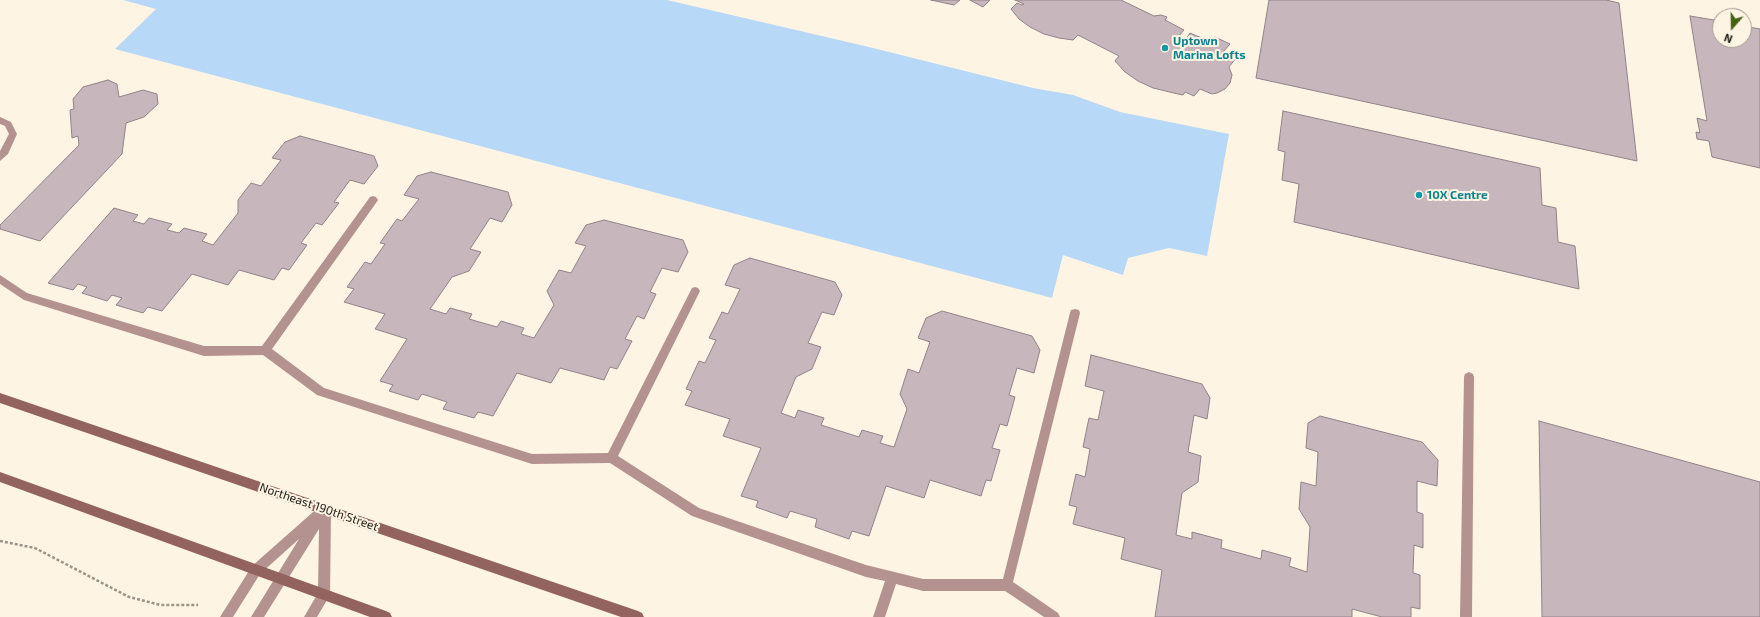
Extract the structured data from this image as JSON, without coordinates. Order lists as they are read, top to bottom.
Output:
{
  "streets": {
    "street": ["Northeast 190th Street"]
  },
  "places": ["Uptown Marina Lofts", "10X Centre"],
  "north": "bottom"
}
